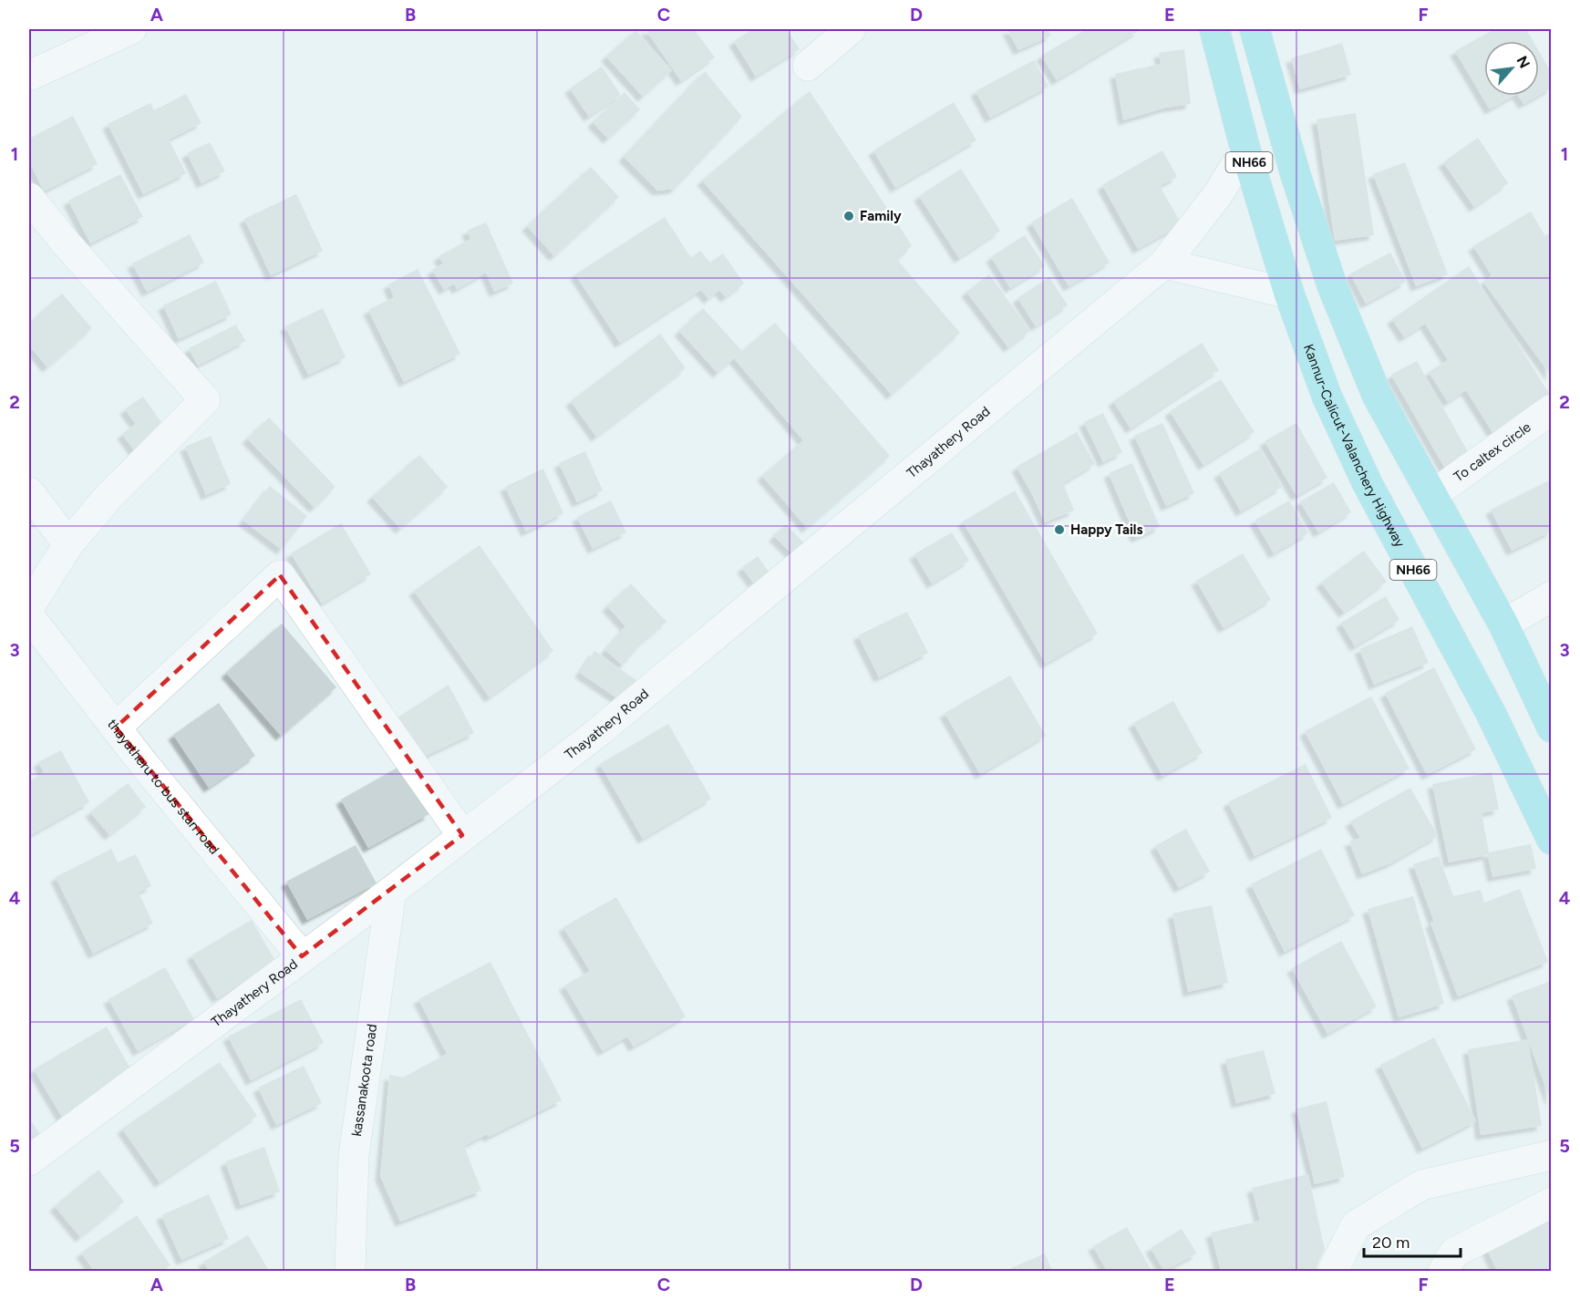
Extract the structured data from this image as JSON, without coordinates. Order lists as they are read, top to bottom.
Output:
{
  "streets": {
    "highway": ["NH66", "Kannur-Calicut-Valanchery Highway"],
    "street": [
      "Thayathery Road",
      "To caltex circle",
      "thayatheru to bus stan road",
      "kassanakoota road"
    ]
  },
  "crossings": [
    ["NH66", "To caltex circle"],
    ["Thayathery Road", "Kannur-Calicut-Valanchery Highway"],
    ["Thayathery Road", "thayatheru to bus stan road"],
    ["Thayathery Road", "kassanakoota road"]
  ],
  "places": ["Family", "Happy Tails"],
  "scale_bar": "20 m",
  "north": "top right",
  "grid": {
    "columns": [
      "A",
      "B",
      "C",
      "D",
      "E",
      "F"
    ],
    "rows": [
      "1",
      "2",
      "3",
      "4",
      "5"
    ]
  }
}
